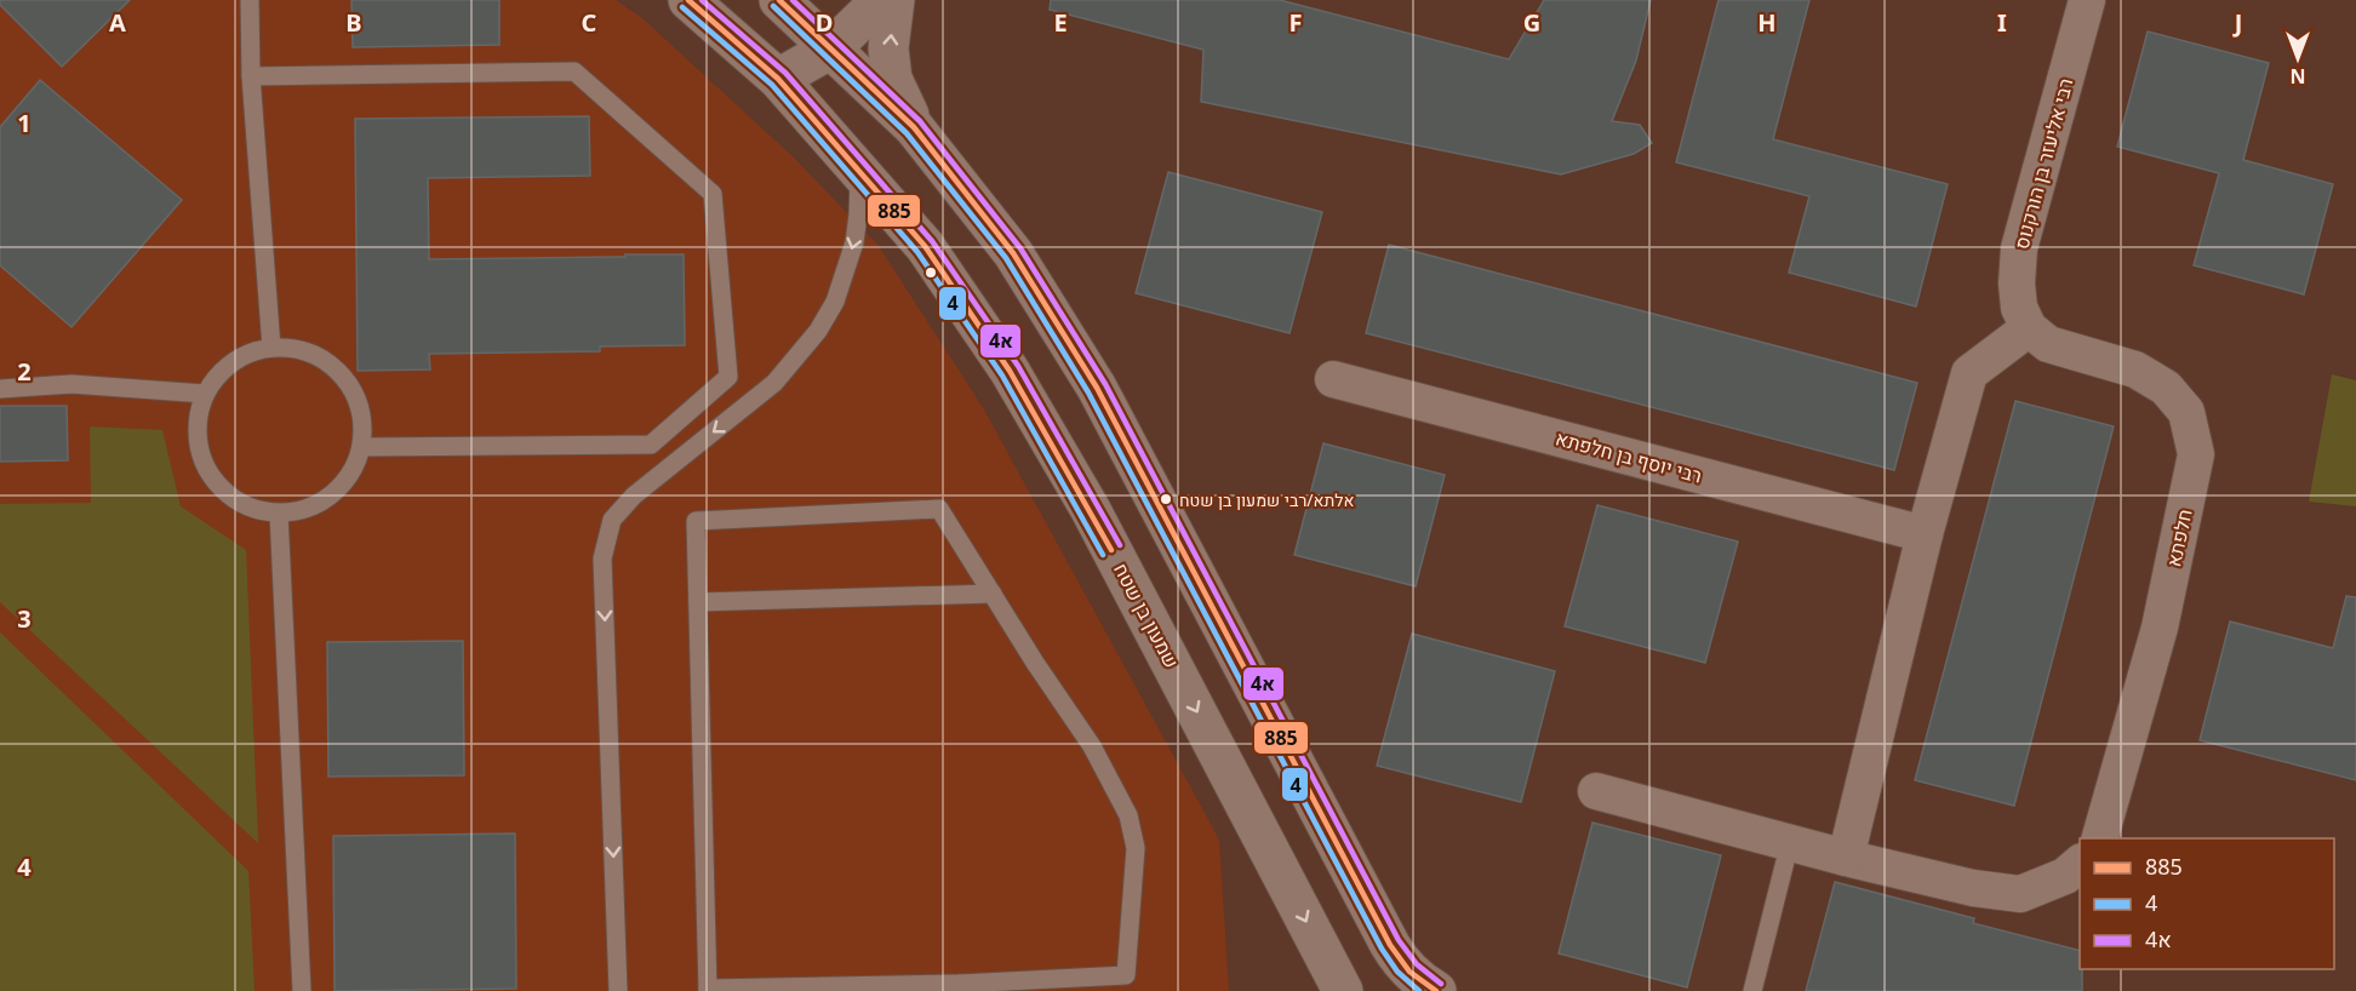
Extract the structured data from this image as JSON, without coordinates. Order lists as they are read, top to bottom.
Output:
{
  "streets": {
    "street": [
      "רבי אליעזר בן הורקנוס",
      "רבי יוסף בן חלפתא",
      "חלפתא",
      "שמעון בן שטח"
    ]
  },
  "crossings": [
    ["רבי אליעזר בן הורקנוס", "חלפתא"]
  ],
  "places": ["אלתא/רבי שמעון בן שטח"],
  "lines": ["transit line 885", "transit line 4א", "transit line 4"],
  "legend": ["885", "4", "4א"],
  "north": "bottom",
  "grid": {
    "columns": [
      "A",
      "B",
      "C",
      "D",
      "E",
      "F",
      "G",
      "H",
      "I",
      "J"
    ],
    "rows": [
      "1",
      "2",
      "3",
      "4"
    ]
  }
}
